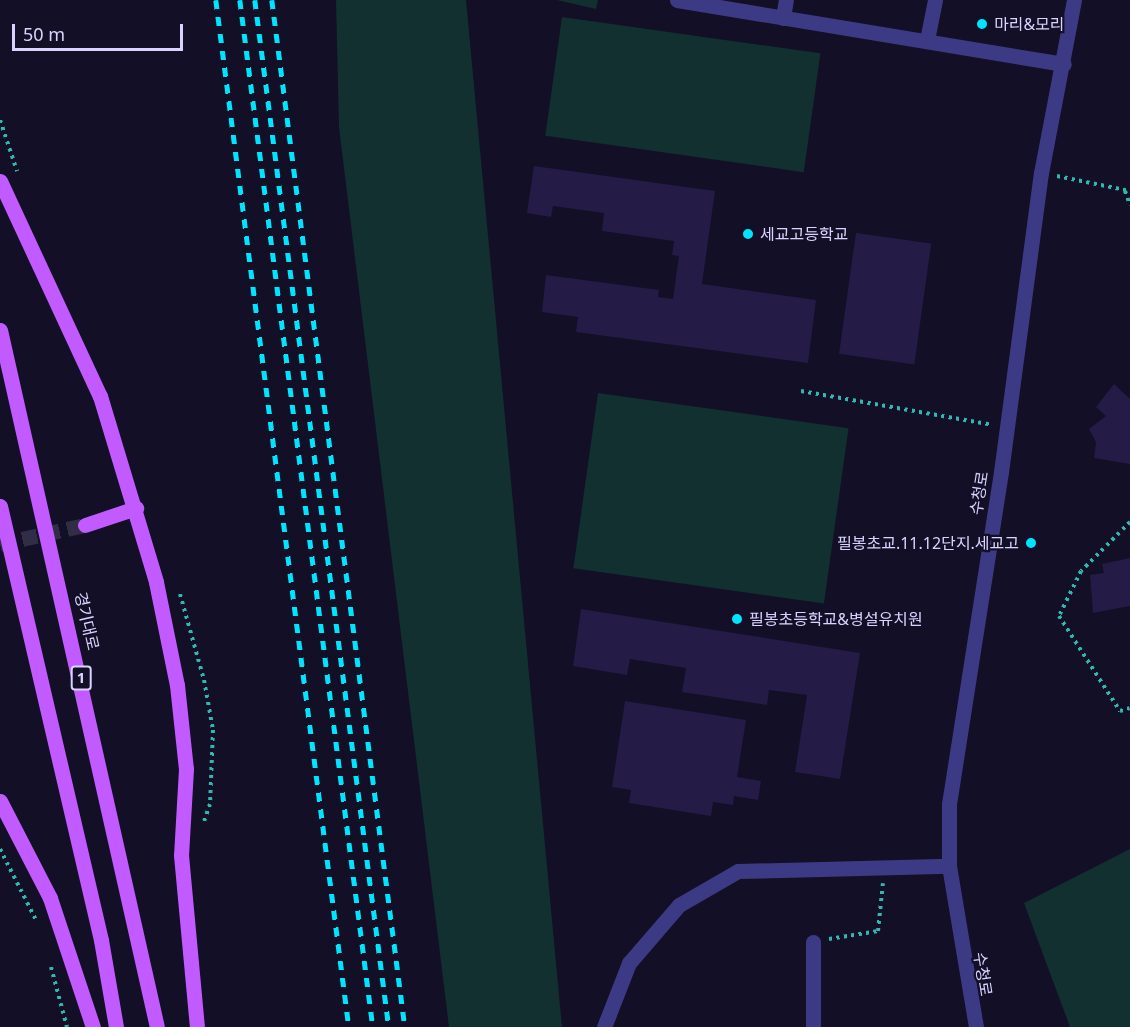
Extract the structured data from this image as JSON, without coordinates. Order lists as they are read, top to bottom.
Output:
{
  "streets": {
    "main road": ["경기대로", "1"],
    "street": ["수청로"]
  },
  "places": [
    "마리&모리",
    "세교고등학교",
    "필봉초교.11.12단지.세교고",
    "필봉초등학교&병설유치원"
  ],
  "scale_bar": "50 m"
}
